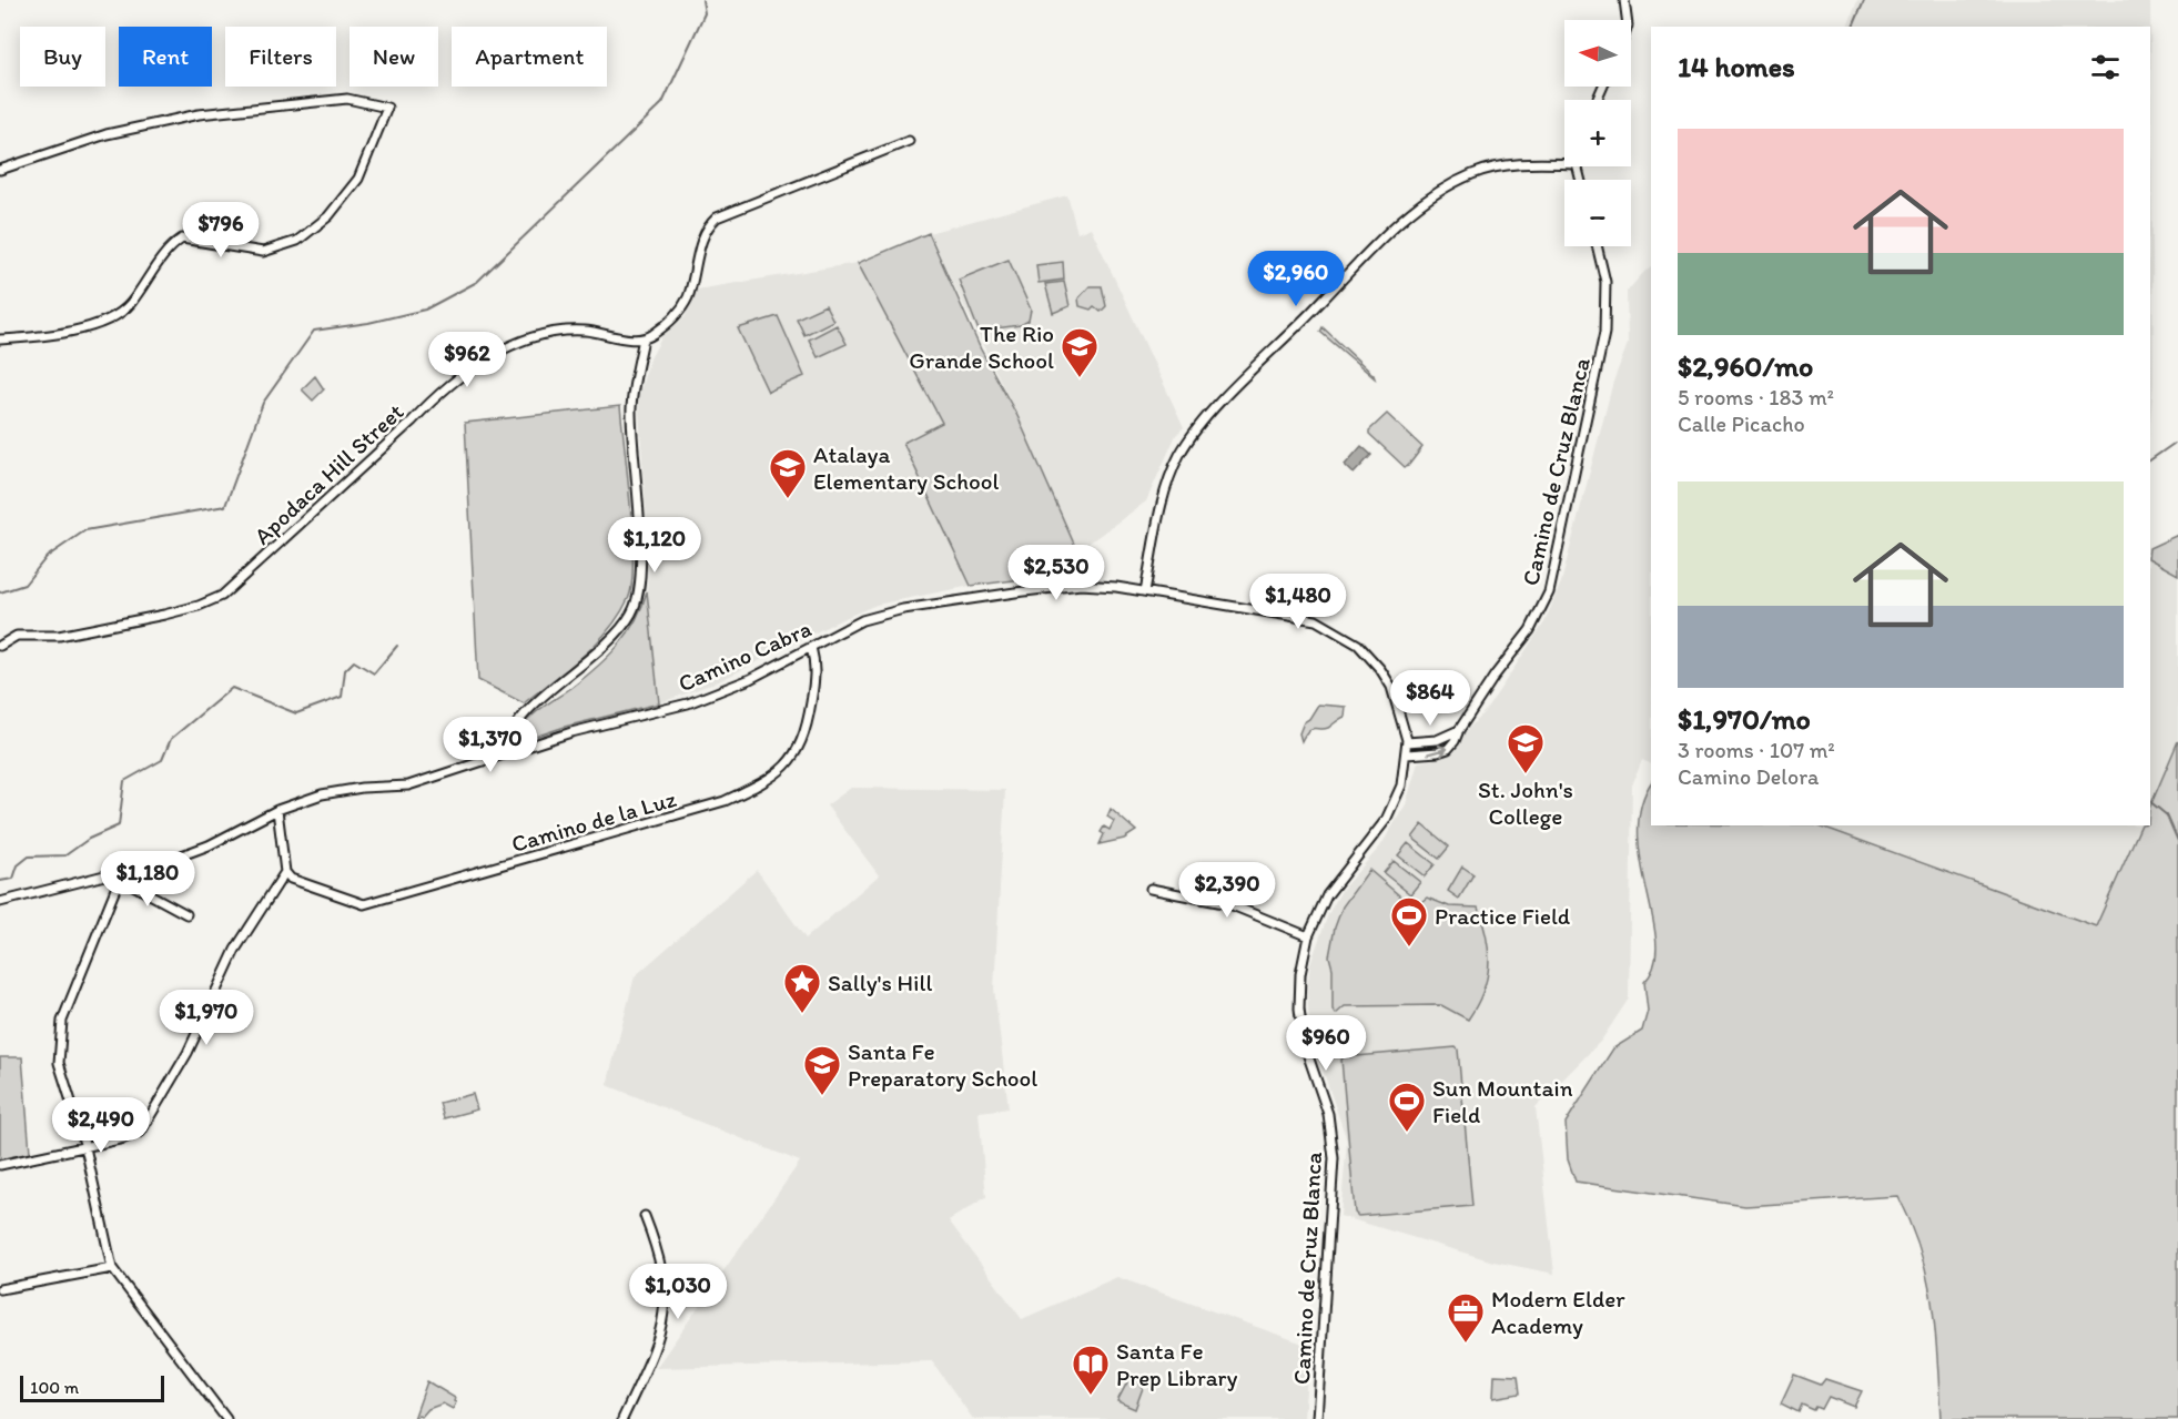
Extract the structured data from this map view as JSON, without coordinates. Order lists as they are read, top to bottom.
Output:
{
  "streets": {
    "street": [
      "Camino de Cruz Blanca",
      "Apodaca Hill Street",
      "Camino Cabra",
      "Camino de la Luz"
    ]
  },
  "crossings": [
    ["Camino de Cruz Blanca", "Camino Cabra"],
    ["Camino Cabra", "Camino de la Luz"]
  ],
  "places": {
    "school or university": [
      "The Rio Grande School",
      "Atalaya Elementary School",
      "St. John's College",
      "Santa Fe Preparatory School"
    ],
    "sports": ["Practice Field", "Sun Mountain Field"],
    "place": ["Sally's Hill"],
    "office": ["Modern Elder Academy"],
    "library": ["Santa Fe Prep Library"]
  },
  "scale_bar": "100 m",
  "north": "left",
  "page": {
    "map_buttons": ["+", "−"],
    "chip": [
      "Buy",
      "Rent",
      "Filters",
      "New",
      "Apartment"
    ],
    "heading": "14 homes",
    "list": [
      {
        "name": "$2,960/mo",
        "note": "5 rooms · 183 m² · Calle Picacho"
      },
      {
        "name": "$1,970/mo",
        "note": "3 rooms · 107 m² · Camino Delora"
      }
    ],
    "price": [
      "$796",
      "$2,960",
      "$962",
      "$1,120",
      "$2,530",
      "$1,480",
      "$864",
      "$1,370",
      "$1,180",
      "$2,390",
      "$1,970",
      "$960",
      "$2,490",
      "$1,030"
    ],
    "scale": "100 m"
  }
}
